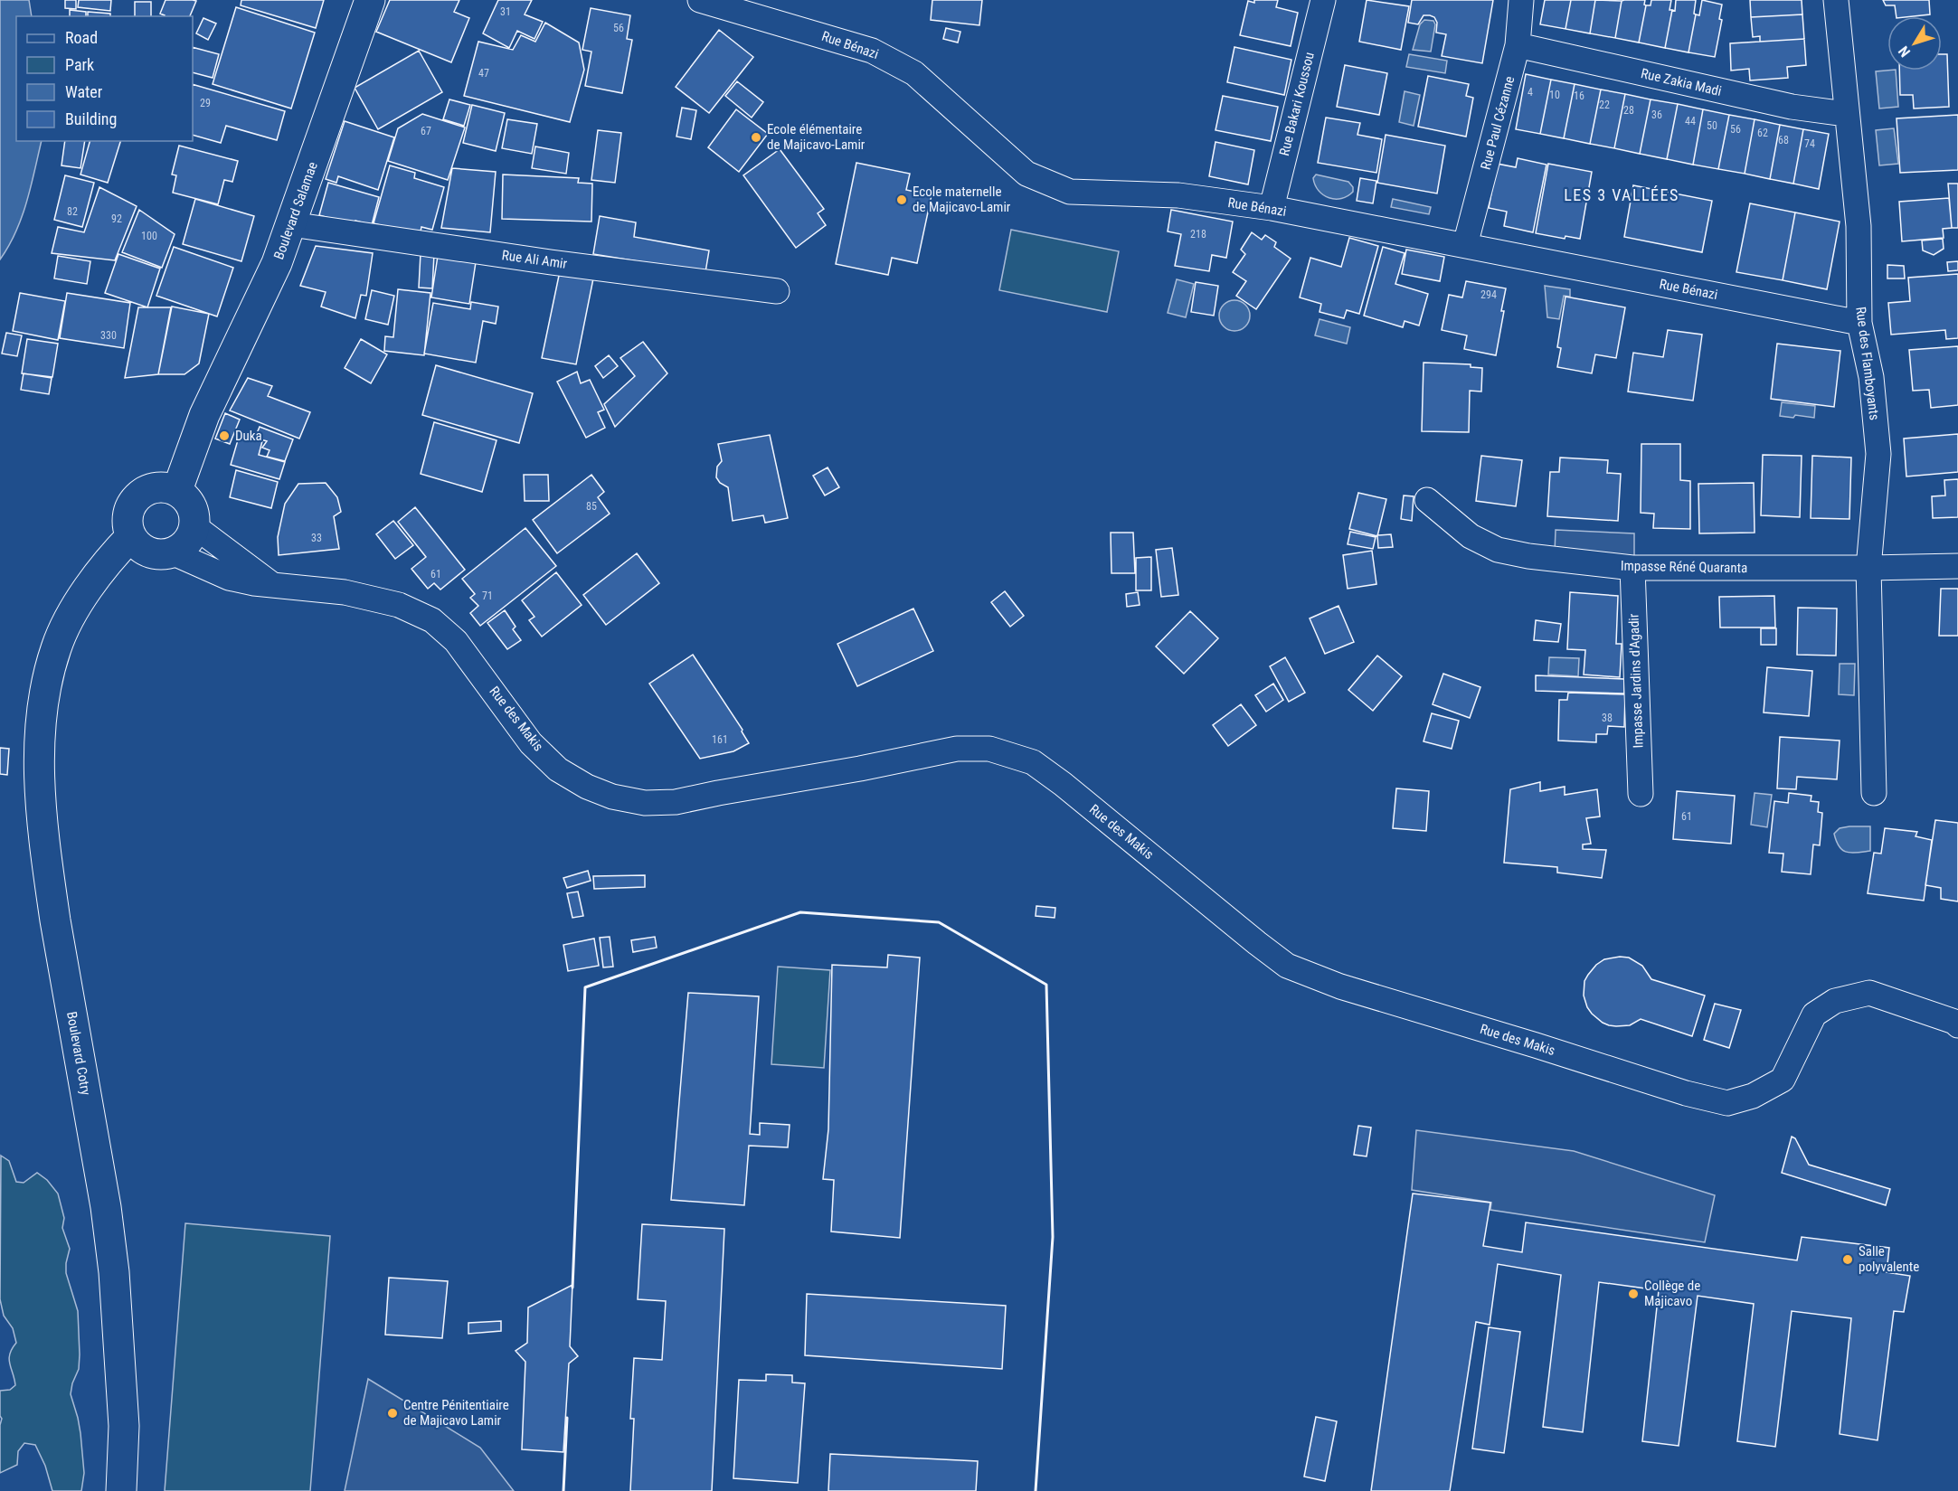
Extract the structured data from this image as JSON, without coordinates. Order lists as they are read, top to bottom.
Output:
{
  "streets": {
    "main road": ["Boulevard Salamae", "Boulevard Cotry"],
    "street": [
      "Rue Bénazi",
      "Rue Zakia Madi",
      "Rue Bakari Koussou",
      "Rue Paul Cézanne",
      "Rue Ali Amir",
      "Rue des Flamboyants",
      "Impasse Réné Quaranta",
      "Impasse Jardins d'Agadir",
      "Rue des Makis"
    ]
  },
  "crossings": [
    ["Rue Bénazi", "Rue Bakari Koussou"],
    ["Rue Bénazi", "Rue Paul Cézanne"],
    ["Rue Bénazi", "Rue des Flamboyants"],
    ["Rue Zakia Madi", "Rue Paul Cézanne"],
    ["Rue Zakia Madi", "Rue des Flamboyants"],
    ["Boulevard Salamae", "Rue Ali Amir"],
    ["Boulevard Salamae", "Rue des Makis"],
    ["Boulevard Salamae", "Boulevard Cotry"],
    ["Rue des Flamboyants", "Impasse Réné Quaranta"],
    ["Impasse Réné Quaranta", "Impasse Jardins d'Agadir"],
    ["Rue des Makis", "Boulevard Cotry"]
  ],
  "districts": ["LES 3 VALLÉES"],
  "places": [
    "Ecole élémentaire de Majicavo-Lamir",
    "Ecole maternelle de Majicavo-Lamir",
    "Duka",
    "Salle polyvalente",
    "Collège de Majicavo",
    "Centre Pénitentiaire de Majicavo Lamir"
  ],
  "house_numbers": [
    "31",
    "56",
    "47",
    "4",
    "10",
    "16",
    "29",
    "22",
    "28",
    "36",
    "44",
    "50",
    "56",
    "67",
    "62",
    "68",
    "74",
    "82",
    "92",
    "218",
    "100",
    "294",
    "330",
    "85",
    "33",
    "61",
    "71",
    "38",
    "161",
    "61"
  ],
  "legend": [
    "Road",
    "Park",
    "Water",
    "Building"
  ],
  "north": "bottom left"
}
